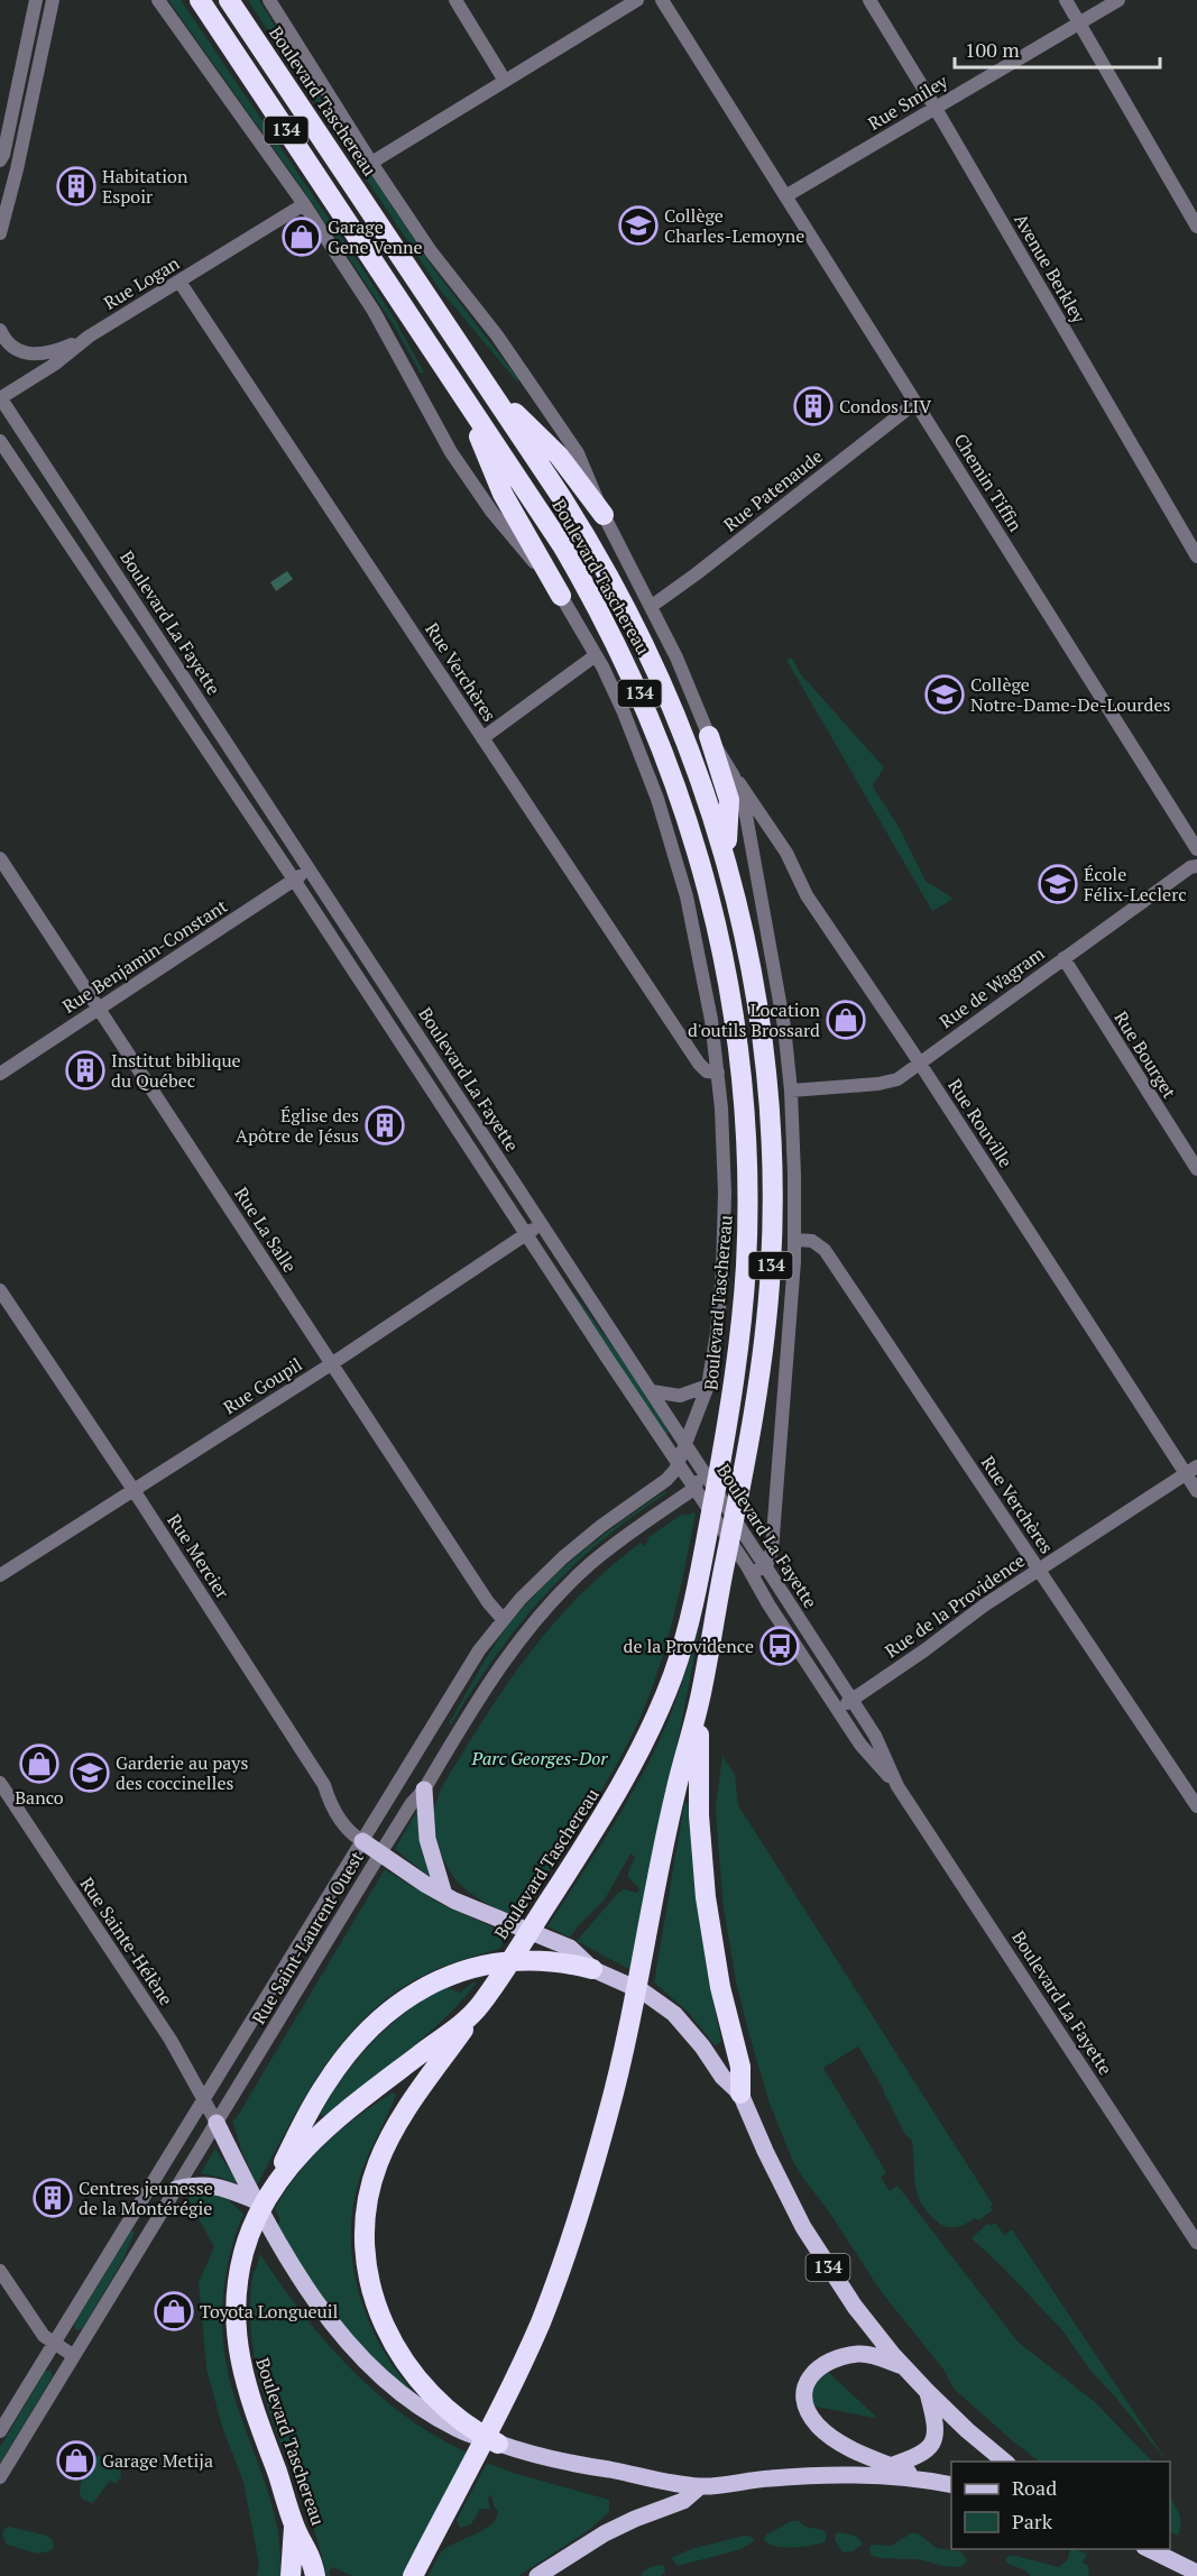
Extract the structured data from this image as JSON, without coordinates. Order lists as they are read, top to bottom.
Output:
{
  "streets": {
    "highway": ["Boulevard Taschereau", "134"],
    "street": [
      "Rue Smiley",
      "Avenue Berkley",
      "Rue Logan",
      "Chemin Tiffin",
      "Rue Patenaude",
      "Boulevard La Fayette",
      "Rue Verchères",
      "Rue Benjamin-Constant",
      "Rue de Wagram",
      "Rue Bourget",
      "Rue Rouville",
      "Rue La Salle",
      "Rue Goupil",
      "Rue Mercier",
      "Rue de la Providence",
      "Rue Saint-Laurent Ouest",
      "Rue Sainte-Hélène"
    ]
  },
  "crossings": [
    ["Boulevard Taschereau", "Rue Logan"],
    ["Boulevard Taschereau", "Rue Patenaude"],
    ["Boulevard Taschereau", "Boulevard La Fayette"],
    ["Boulevard Taschereau", "Rue Verchères"],
    ["Boulevard Taschereau", "Rue de Wagram"],
    ["Boulevard Taschereau", "Rue Rouville"],
    ["Boulevard Taschereau", "Rue Saint-Laurent Ouest"],
    ["Rue Smiley", "Avenue Berkley"],
    ["Rue Smiley", "Chemin Tiffin"],
    ["Rue Logan", "Boulevard La Fayette"],
    ["Rue Logan", "Rue Verchères"],
    ["Chemin Tiffin", "Rue Patenaude"],
    ["Boulevard La Fayette", "Rue Benjamin-Constant"],
    ["Boulevard La Fayette", "Rue Goupil"],
    ["Boulevard La Fayette", "Rue de la Providence"],
    ["Boulevard La Fayette", "Rue Saint-Laurent Ouest"],
    ["Rue Verchères", "Rue de la Providence"],
    ["Rue Benjamin-Constant", "Rue La Salle"],
    ["Rue de Wagram", "Rue Bourget"],
    ["Rue de Wagram", "Rue Rouville"],
    ["Rue Rouville", "Rue de la Providence"],
    ["Rue La Salle", "Rue Goupil"],
    ["Rue La Salle", "Rue Saint-Laurent Ouest"],
    ["Rue Goupil", "Rue Mercier"],
    ["Rue Mercier", "Rue Saint-Laurent Ouest"],
    ["Rue Saint-Laurent Ouest", "Rue Sainte-Hélène"]
  ],
  "parks": ["Parc Georges-Dor"],
  "places": {
    "building": [
      "Habitation Espoir",
      "Condos LIV",
      "Institut biblique du Québec",
      "Église des Apôtre de Jésus",
      "Centres jeunesse de la Montérégie"
    ],
    "school or university": [
      "Collège Charles-Lemoyne",
      "Collège Notre-Dame-De-Lourdes",
      "École Félix-Leclerc",
      "Garderie au pays des coccinelles"
    ],
    "shop": [
      "Garage Gene Venne",
      "Location d'outils Brossard",
      "Banco",
      "Toyota Longueuil",
      "Garage Metija"
    ],
    "bus stop": ["de la Providence"]
  },
  "legend": ["Road", "Park"],
  "scale_bar": "100 m"
}
